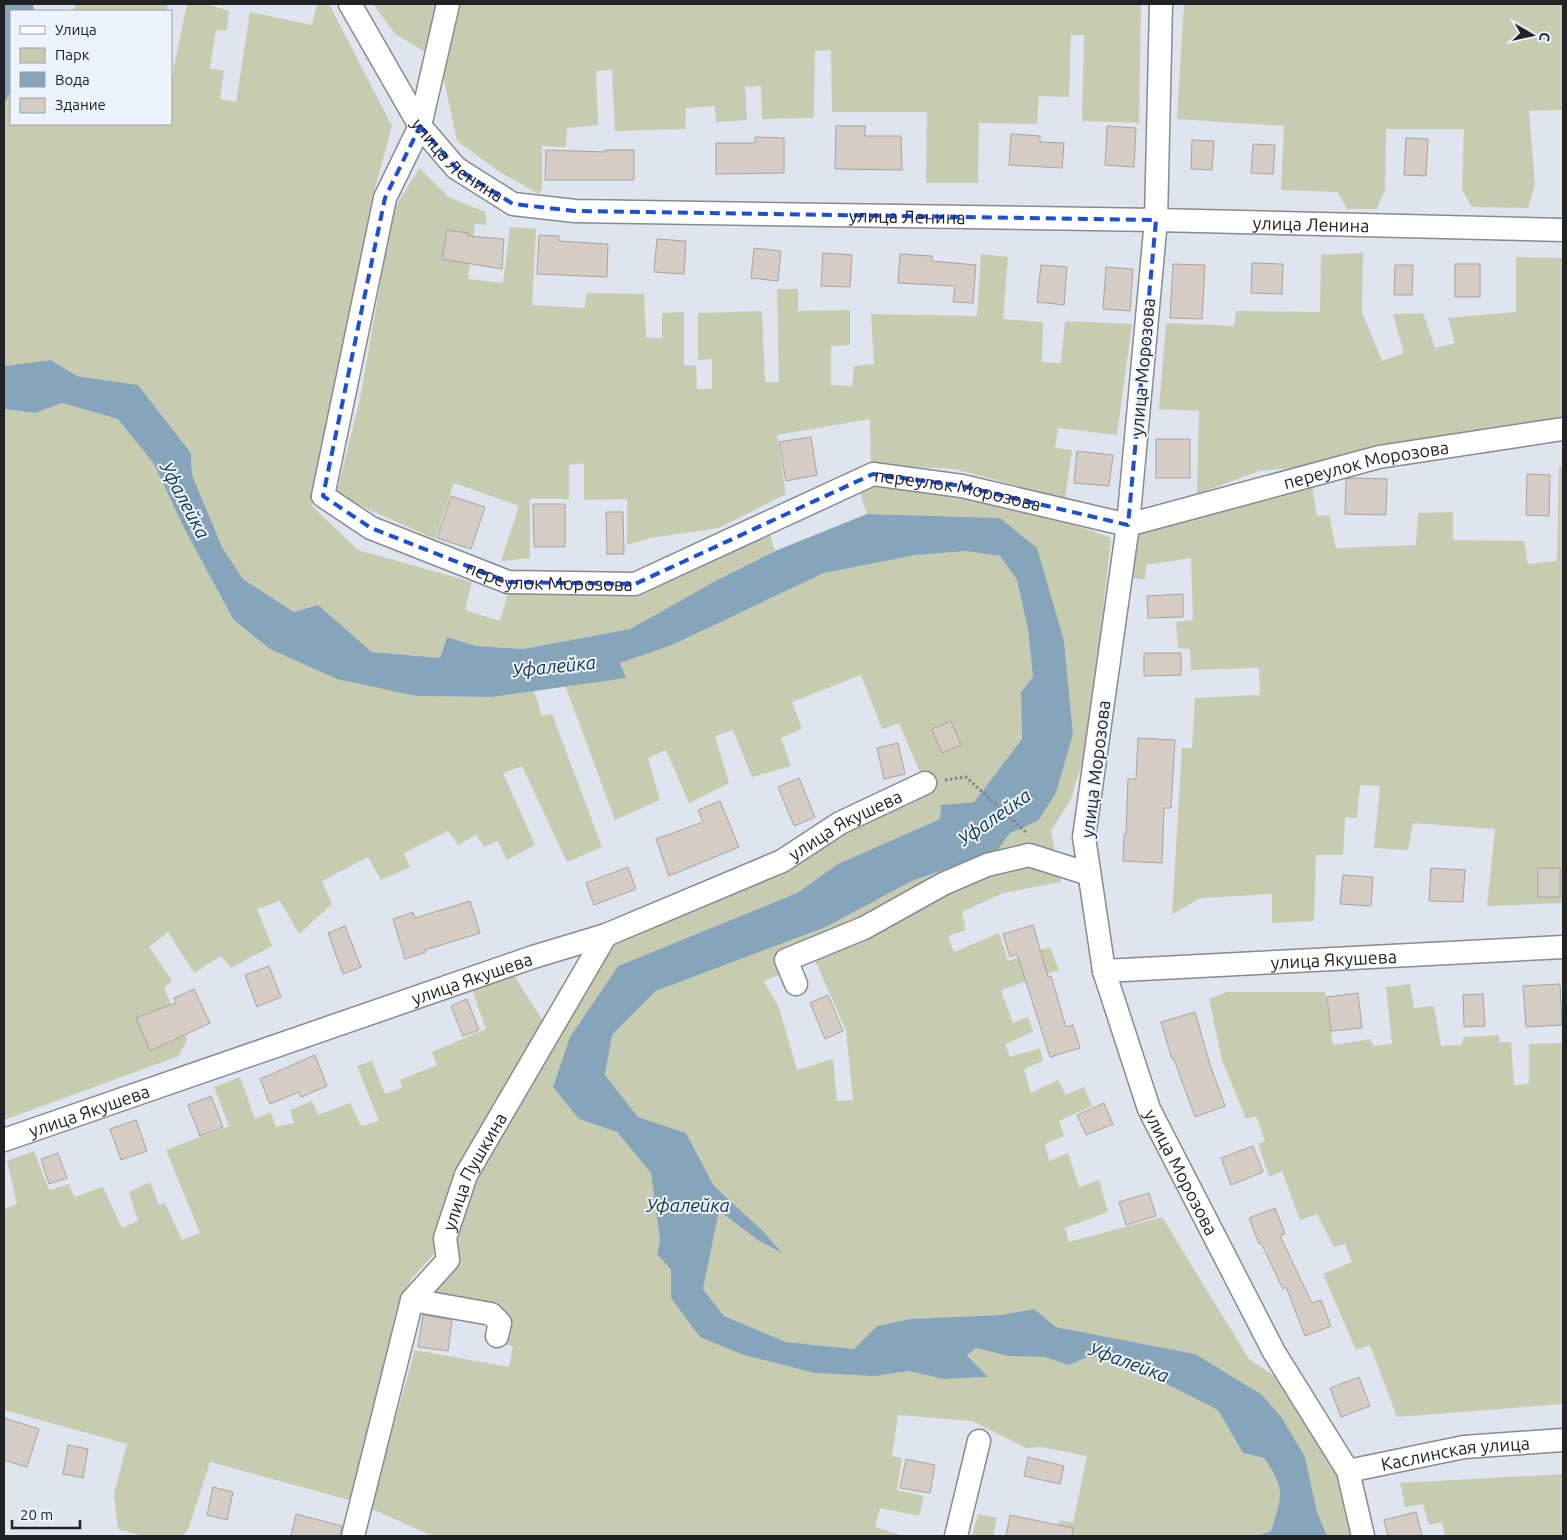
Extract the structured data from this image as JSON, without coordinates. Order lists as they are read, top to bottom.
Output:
{
  "streets": {
    "street": [
      "улица Ленина",
      "улица Морозова",
      "переулок Морозова",
      "улица Якушева",
      "улица Пушкина",
      "Каслинская улица"
    ]
  },
  "crossings": [
    ["улица Ленина", "улица Морозова"],
    ["улица Ленина", "переулок Морозова"],
    ["улица Морозова", "переулок Морозова"],
    ["улица Морозова", "улица Якушева"],
    ["улица Морозова", "Каслинская улица"],
    ["улица Якушева", "улица Пушкина"]
  ],
  "water": ["Уфалейка"],
  "legend": [
    "Улица",
    "Парк",
    "Вода",
    "Здание"
  ],
  "scale_bar": "20 m",
  "north": "right"
}
